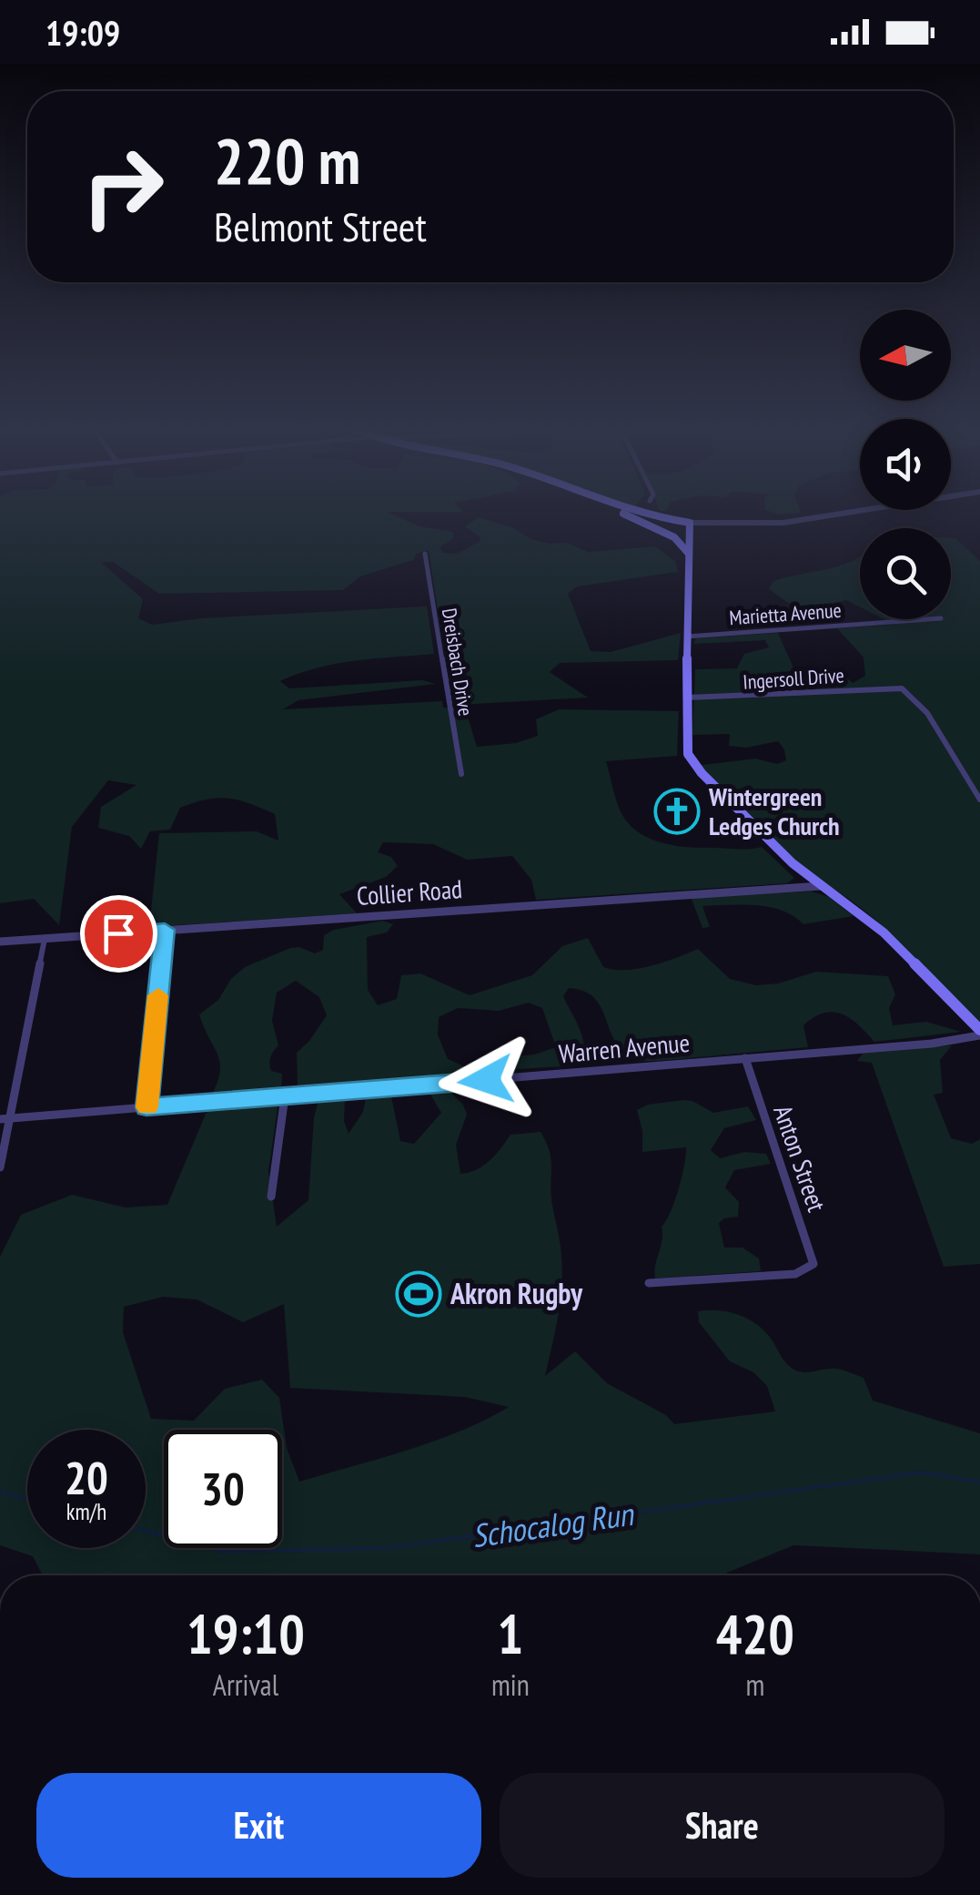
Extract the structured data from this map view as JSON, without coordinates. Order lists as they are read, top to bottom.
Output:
{
  "streets": {
    "street": [
      "Marietta Avenue",
      "Dreisbach Drive",
      "Ingersoll Drive",
      "Collier Road",
      "Warren Avenue",
      "Anton Street"
    ]
  },
  "crossings": [
    ["Warren Avenue", "Anton Street"]
  ],
  "water": ["Schocalog Run"],
  "places": {
    "church": ["Wintergreen Ledges Church"],
    "sports": ["Akron Rugby"]
  },
  "north": "left",
  "page": {
    "status": "19:09",
    "turn": ["220 m", "Belmont Street"],
    "speed": "20 km/h",
    "limit": "30",
    "eta": [
      "19:10",
      "Arrival",
      "1",
      "min",
      "420",
      "m"
    ],
    "buttons": ["Exit", "Share"]
  }
}
